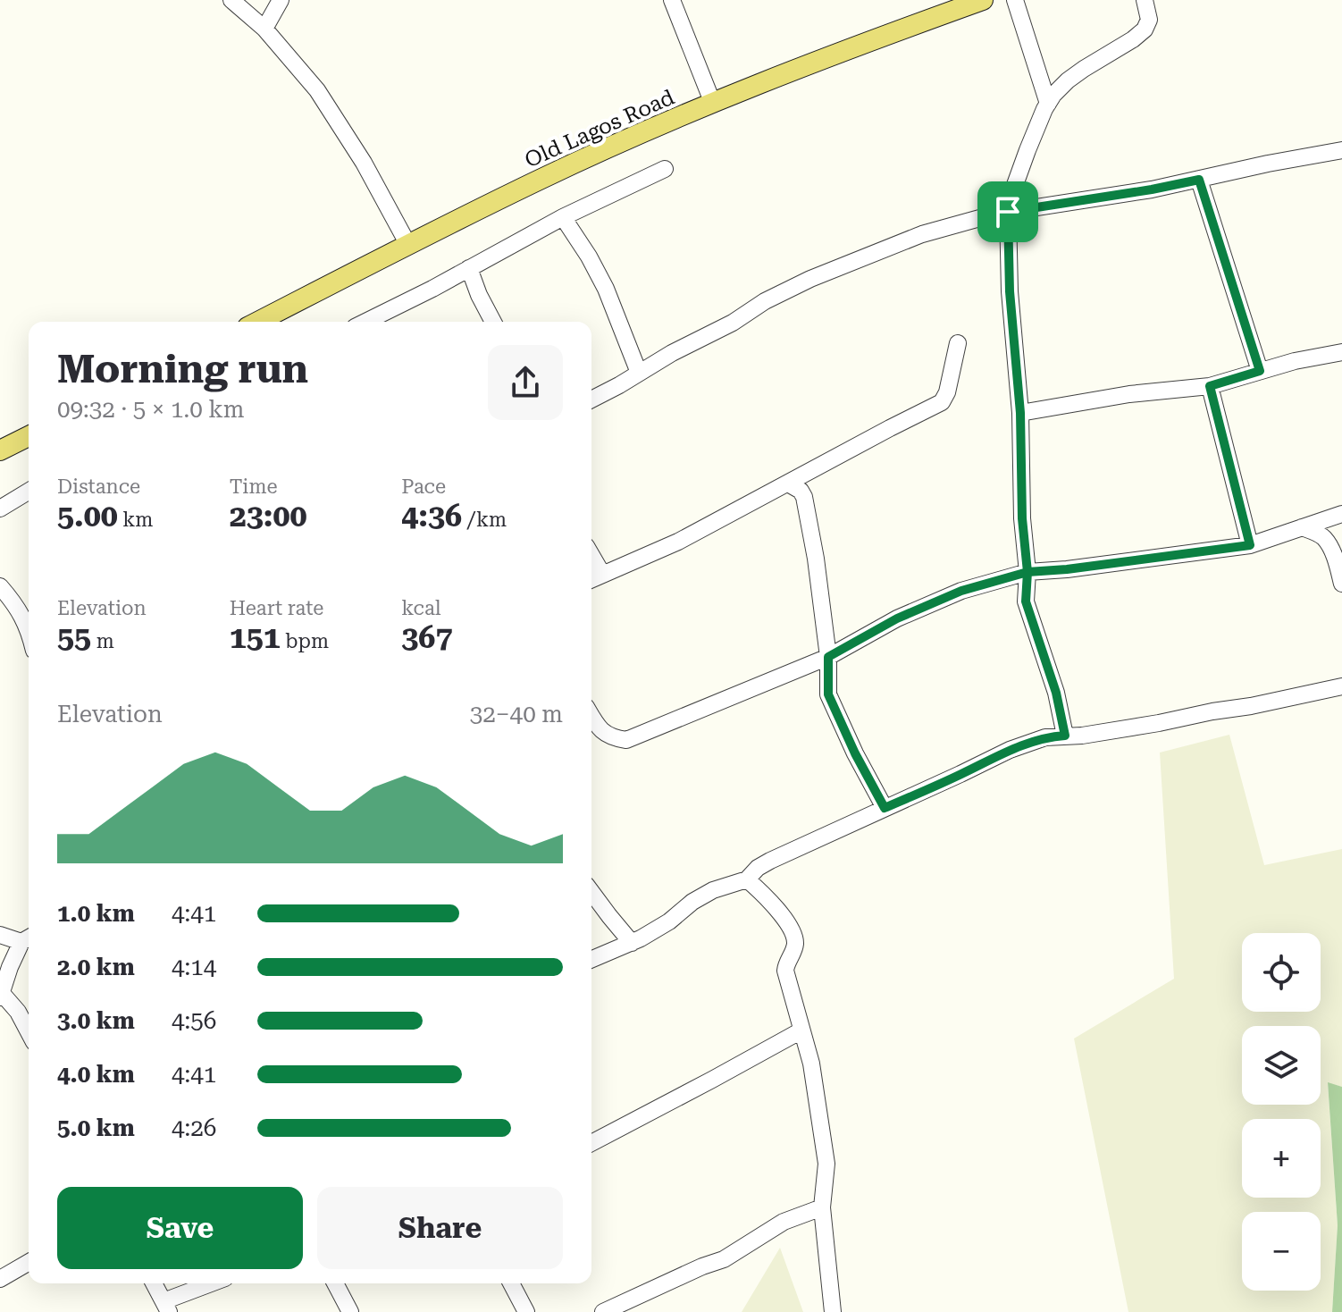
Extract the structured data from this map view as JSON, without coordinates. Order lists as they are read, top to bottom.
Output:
{
  "streets": {
    "main road": ["Old Lagos Road"]
  },
  "page": {
    "heading": ["Morning run", "09:32 · 5 × 1.0 km"],
    "stats": [
      ["Distance", "5.00 km"],
      ["Time", "23:00"],
      ["Pace", "4:36 /km"],
      ["Elevation", "55 m"],
      ["Heart rate", "151 bpm"],
      ["kcal", "367"]
    ],
    "chart": ["Elevation", "32–40 m"],
    "list": [
      {
        "name": "1.0 km",
        "note": "4:41"
      },
      {
        "name": "2.0 km",
        "note": "4:14"
      },
      {
        "name": "3.0 km",
        "note": "4:56"
      },
      {
        "name": "4.0 km",
        "note": "4:41"
      },
      {
        "name": "5.0 km",
        "note": "4:26"
      }
    ],
    "map_buttons": ["+", "−"],
    "buttons": ["Save", "Share"]
  }
}
